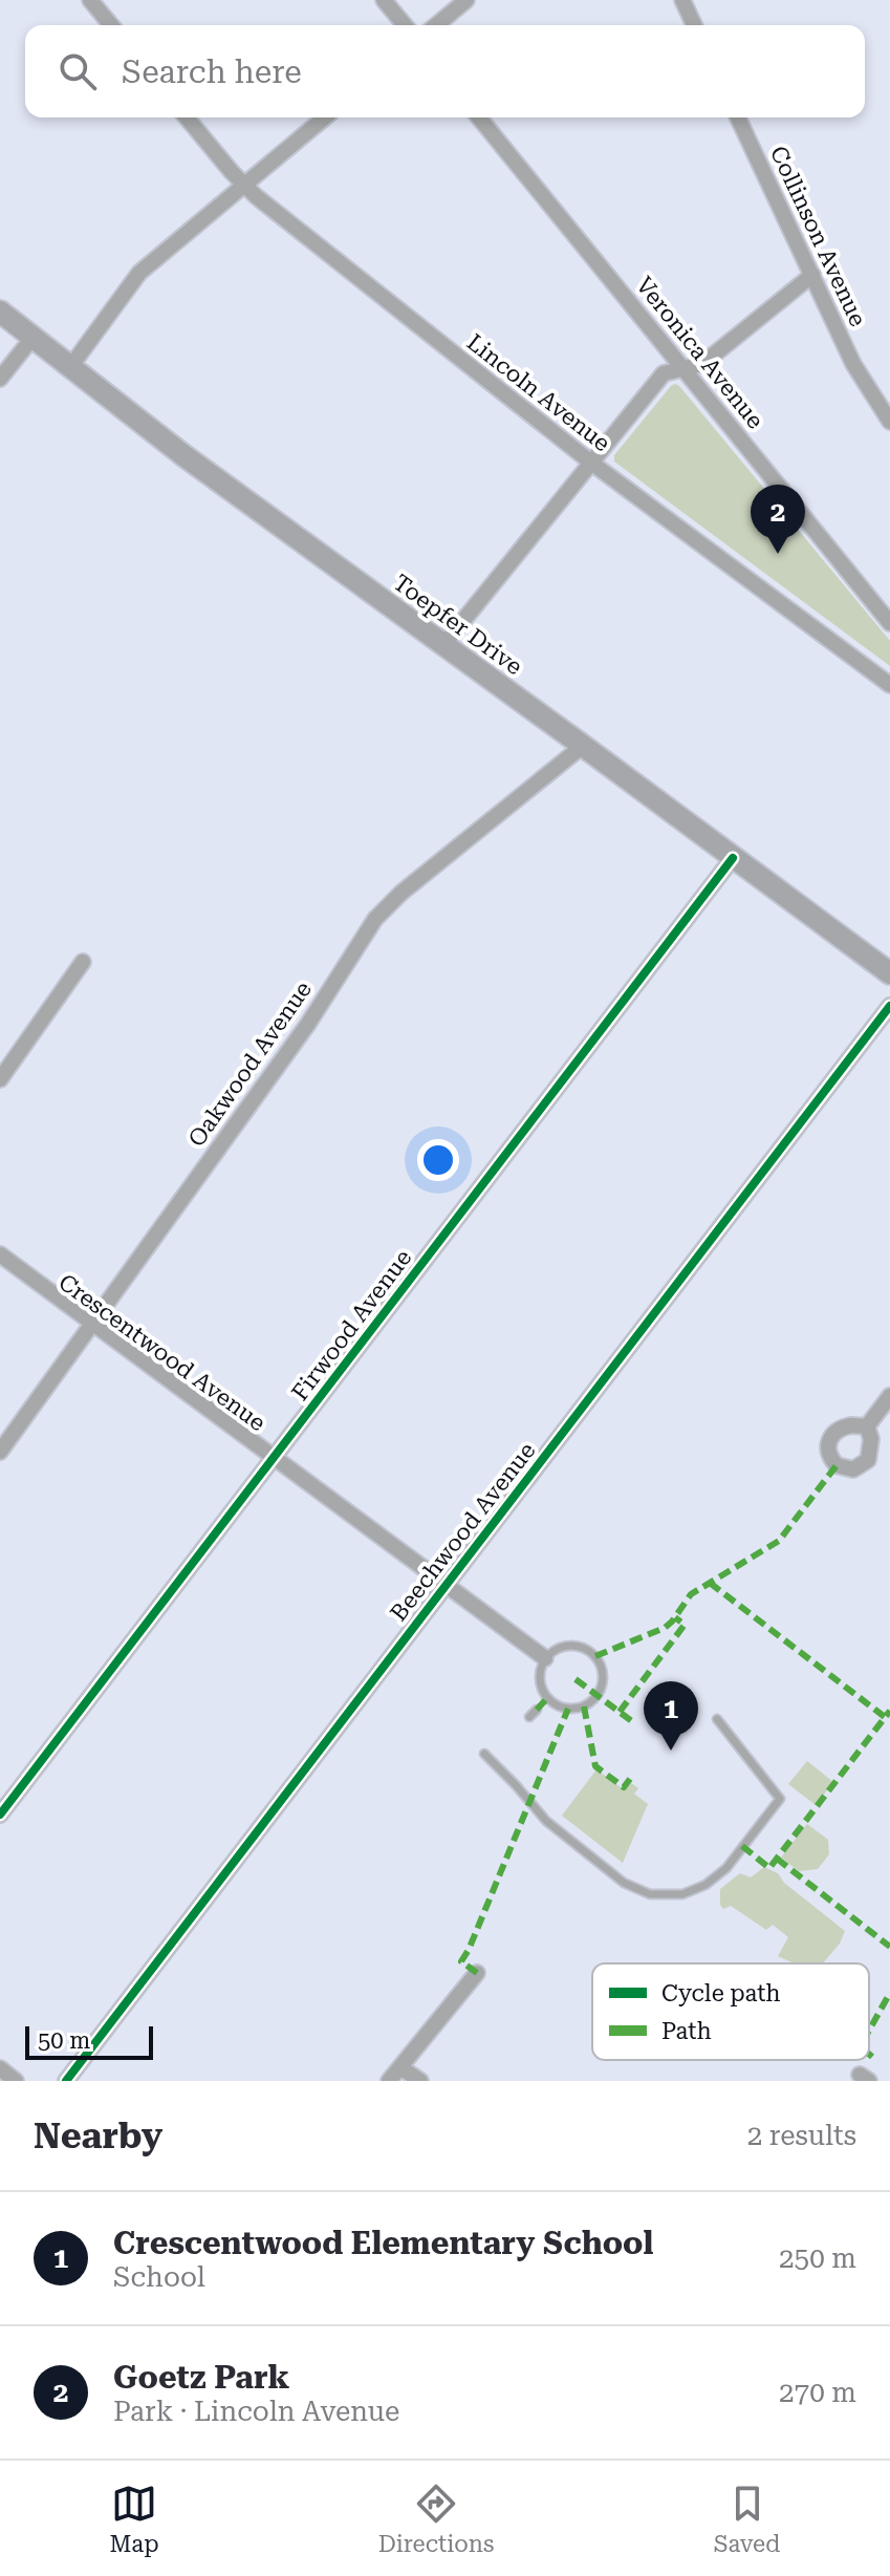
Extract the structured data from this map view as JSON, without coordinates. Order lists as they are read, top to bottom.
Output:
{
  "streets": {
    "street": [
      "Collinson Avenue",
      "Veronica Avenue",
      "Lincoln Avenue",
      "Toepfer Drive",
      "Oakwood Avenue",
      "Firwood Avenue",
      "Crescentwood Avenue",
      "Beechwood Avenue"
    ]
  },
  "crossings": [
    ["Toepfer Drive", "Oakwood Avenue"],
    ["Toepfer Drive", "Firwood Avenue"],
    ["Oakwood Avenue", "Crescentwood Avenue"],
    ["Firwood Avenue", "Crescentwood Avenue"],
    ["Crescentwood Avenue", "Beechwood Avenue"]
  ],
  "legend": ["Cycle path", "Path"],
  "scale_bar": "50 m",
  "page": {
    "search": "Search here",
    "pins": ["2", "1"],
    "scale": "50 m",
    "heading": ["Nearby", "2 results"],
    "list": [
      {
        "mark": "1",
        "name": "Crescentwood Elementary School",
        "note": "School",
        "value": "250 m"
      },
      {
        "mark": "2",
        "name": "Goetz Park",
        "note": "Park · Lincoln Avenue",
        "value": "270 m"
      }
    ],
    "nav": ["Map", "Directions", "Saved"]
  }
}
